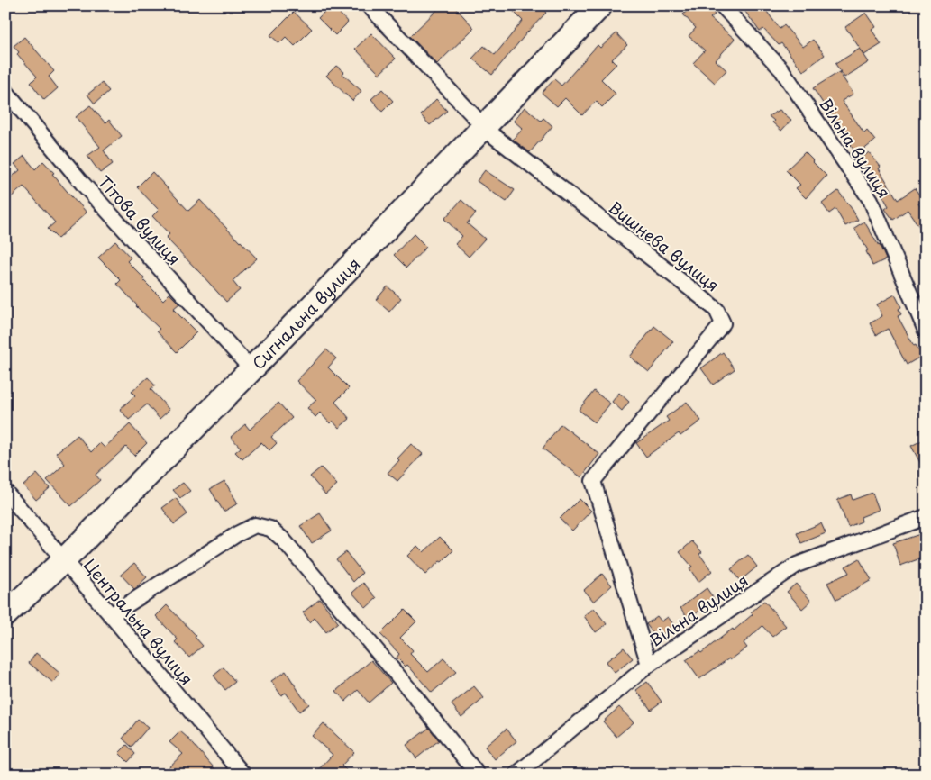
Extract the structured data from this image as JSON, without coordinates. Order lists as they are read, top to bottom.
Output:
{
  "streets": {
    "main road": ["Сигнальна вулиця"],
    "street": [
      "Вільна вулиця",
      "Тітова вулиця",
      "Вишнева вулиця",
      "Центральна вулиця"
    ]
  },
  "crossings": [
    ["Вільна вулиця", "Вишнева вулиця"],
    ["Тітова вулиця", "Сигнальна вулиця"],
    ["Вишнева вулиця", "Сигнальна вулиця"],
    ["Сигнальна вулиця", "Центральна вулиця"]
  ]
}
